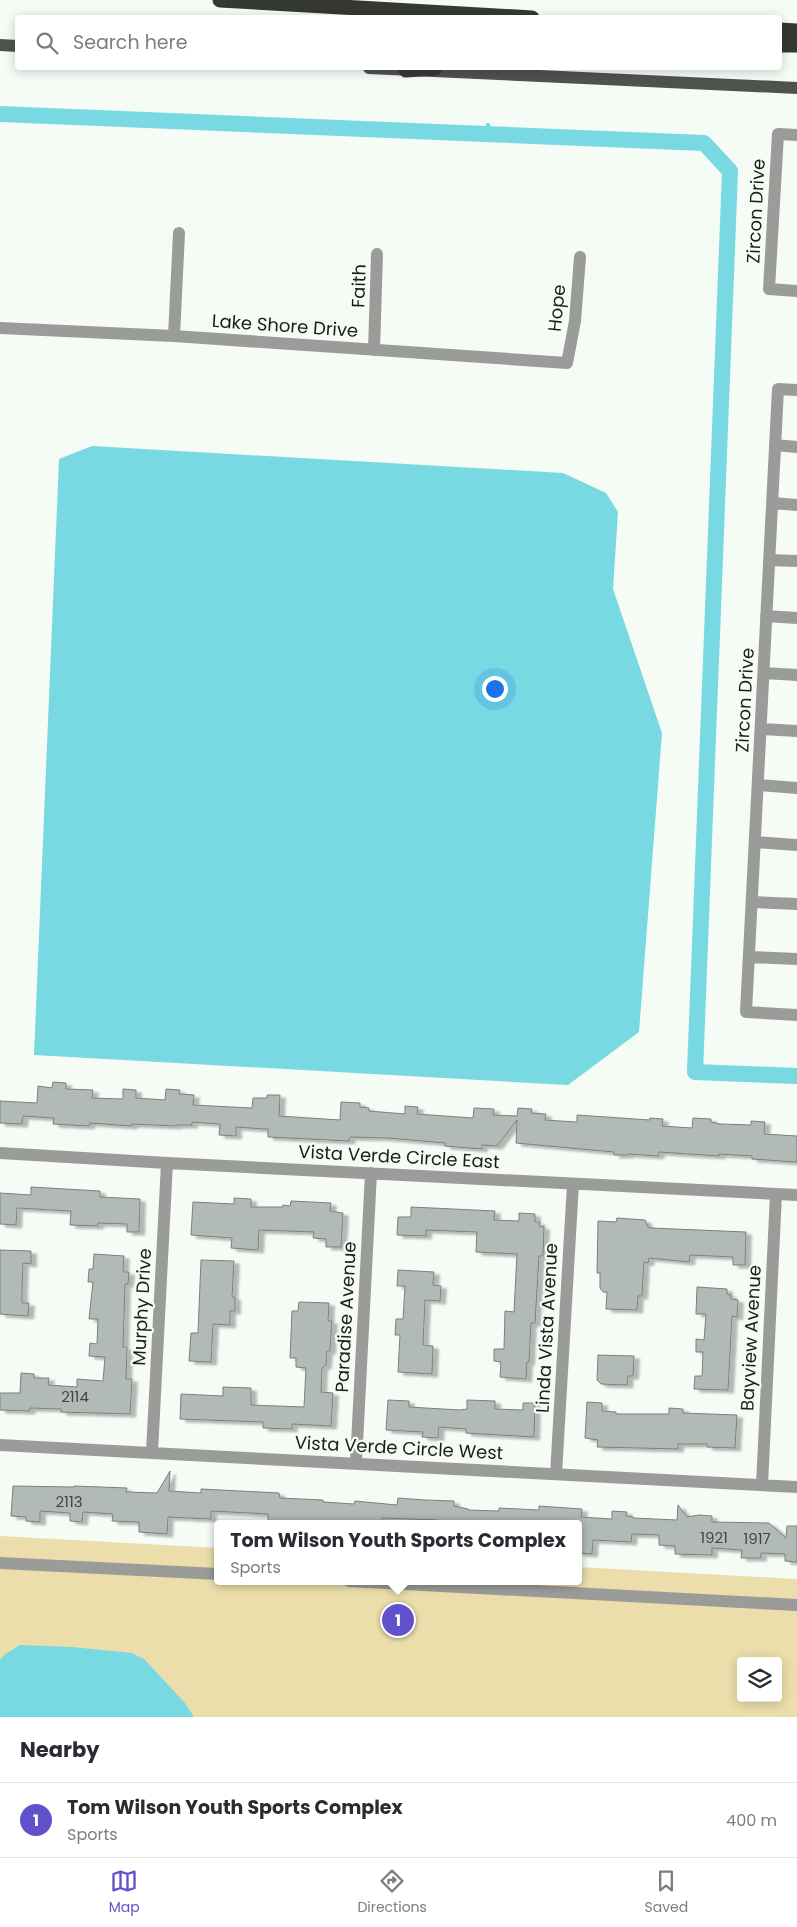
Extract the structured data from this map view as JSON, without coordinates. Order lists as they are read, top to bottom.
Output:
{
  "streets": {
    "street": [
      "Zircon Drive",
      "Faith",
      "Hope",
      "Lake Shore Drive",
      "Vista Verde Circle East",
      "Murphy Drive",
      "Paradise Avenue",
      "Linda Vista Avenue",
      "Bayview Avenue",
      "Vista Verde Circle West"
    ]
  },
  "crossings": [
    ["Faith", "Lake Shore Drive"],
    ["Hope", "Lake Shore Drive"],
    ["Vista Verde Circle East", "Murphy Drive"],
    ["Vista Verde Circle East", "Paradise Avenue"],
    ["Vista Verde Circle East", "Linda Vista Avenue"],
    ["Vista Verde Circle East", "Bayview Avenue"],
    ["Murphy Drive", "Vista Verde Circle West"],
    ["Paradise Avenue", "Vista Verde Circle West"],
    ["Linda Vista Avenue", "Vista Verde Circle West"],
    ["Bayview Avenue", "Vista Verde Circle West"]
  ],
  "house_numbers": [
    "2114",
    "2113",
    "1921",
    "1917"
  ],
  "page": {
    "search": "Search here",
    "popup": ["Tom Wilson Youth Sports Complex", "Sports"],
    "pins": "1",
    "heading": "Nearby",
    "list": [
      {
        "mark": "1",
        "name": "Tom Wilson Youth Sports Complex",
        "note": "Sports",
        "value": "400 m"
      }
    ],
    "nav": ["Map", "Directions", "Saved"]
  }
}
